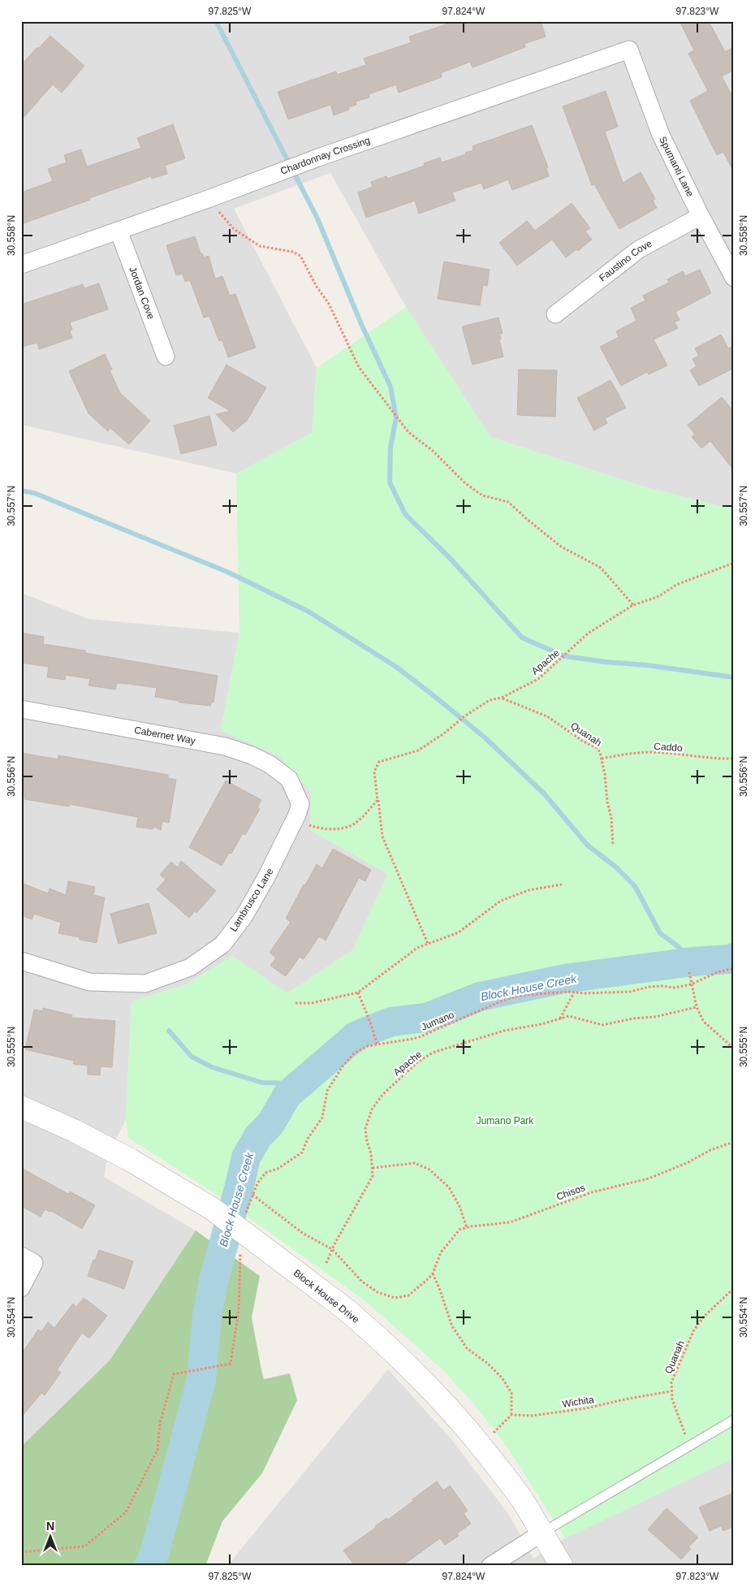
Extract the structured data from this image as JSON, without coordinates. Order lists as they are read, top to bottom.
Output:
{
  "streets": {
    "street": [
      "Chardonnay Crossing",
      "Spumanti Lane",
      "Faustino Cove",
      "Jordan Cove",
      "Cabernet Way",
      "Lambrusco Lane",
      "Block House Drive"
    ],
    "path": [
      "Apache",
      "Quanah",
      "Caddo",
      "Jumano",
      "Chisos",
      "Wichita"
    ]
  },
  "crossings": [
    ["Chardonnay Crossing", "Spumanti Lane"],
    ["Chardonnay Crossing", "Jordan Cove"],
    ["Spumanti Lane", "Faustino Cove"],
    ["Apache", "Quanah"],
    ["Apache", "Chisos"],
    ["Quanah", "Caddo"],
    ["Quanah", "Wichita"],
    ["Cabernet Way", "Lambrusco Lane"]
  ],
  "water": ["Block House Creek"],
  "parks": ["Jumano Park"],
  "north": "top",
  "coordinates": [
    "97.825°W",
    "97.824°W",
    "97.823°W",
    "30.558°N",
    "30.557°N",
    "30.556°N",
    "30.555°N",
    "30.554°N"
  ]
}
